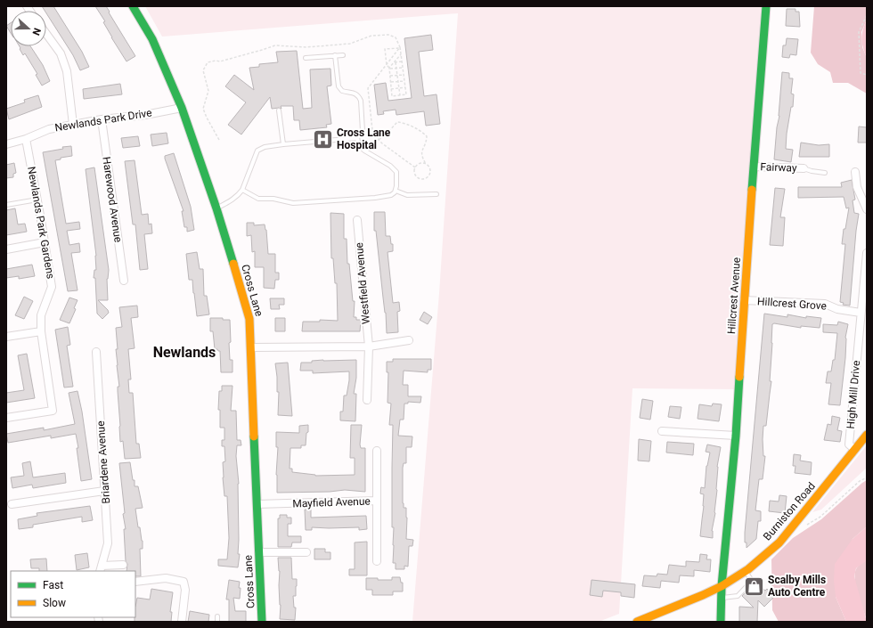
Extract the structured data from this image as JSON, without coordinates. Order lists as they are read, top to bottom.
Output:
{
  "streets": {
    "street": [
      "Newlands Park Drive",
      "Fairway",
      "Harewood Avenue",
      "Newlands Park Gardens",
      "Westfield Avenue",
      "Cross Lane",
      "Hillcrest Avenue",
      "Hillcrest Grove",
      "High Mill Drive",
      "Briardene Avenue",
      "Mayfield Avenue",
      "Burniston Road"
    ]
  },
  "crossings": [
    ["Newlands Park Drive", "Harewood Avenue"],
    ["Newlands Park Drive", "Newlands Park Gardens"],
    ["Newlands Park Drive", "Cross Lane"],
    ["Fairway", "Hillcrest Avenue"],
    ["Cross Lane", "Mayfield Avenue"],
    ["Hillcrest Avenue", "Hillcrest Grove"],
    ["Hillcrest Avenue", "Burniston Road"],
    ["Hillcrest Grove", "High Mill Drive"],
    ["High Mill Drive", "Burniston Road"]
  ],
  "districts": ["Newlands"],
  "places": {
    "hospital": ["Cross Lane Hospital"],
    "shop": ["Scalby Mills Auto Centre"]
  },
  "legend": ["Fast", "Slow"],
  "north": "right"
}
